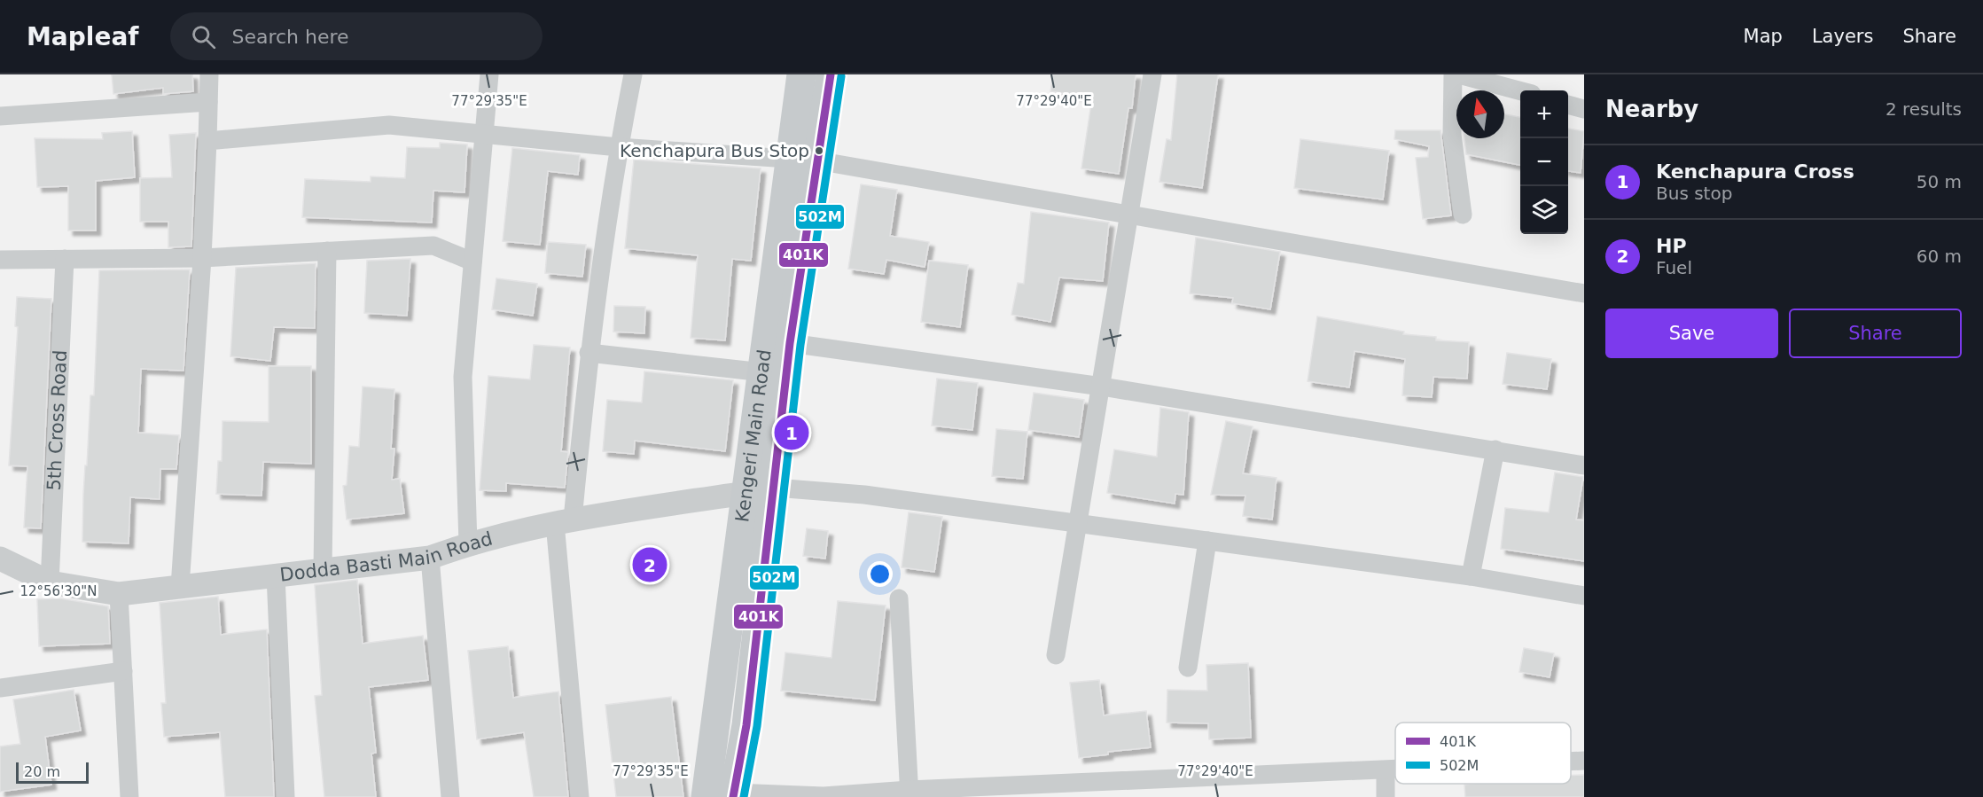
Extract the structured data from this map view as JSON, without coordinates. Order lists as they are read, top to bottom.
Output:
{
  "streets": {
    "main road": ["Kengeri Main Road"],
    "street": ["5th Cross Road", "Dodda Basti Main Road"]
  },
  "crossings": [
    ["5th Cross Road", "Dodda Basti Main Road"],
    ["Kengeri Main Road", "Dodda Basti Main Road"]
  ],
  "places": ["Kenchapura Bus Stop"],
  "lines": ["transit line 401K", "transit line 502M"],
  "legend": ["401K", "502M"],
  "scale_bar": "20 m",
  "north": "top",
  "page": {
    "header": "Mapleaf",
    "search": "Search here",
    "nav": ["Map", "Layers", "Share"],
    "heading": ["Nearby", "2 results"],
    "map_buttons": ["+", "−"],
    "list": [
      {
        "mark": "1",
        "name": "Kenchapura Cross",
        "note": "Bus stop",
        "value": "50 m"
      },
      {
        "mark": "2",
        "name": "HP",
        "note": "Fuel",
        "value": "60 m"
      }
    ],
    "buttons": ["Save", "Share"],
    "pins": ["1", "2"],
    "scale": "20 m"
  },
  "coordinates": ["77°29'35\"E", "77°29'40\"E", "12°56'30\"N"]
}
